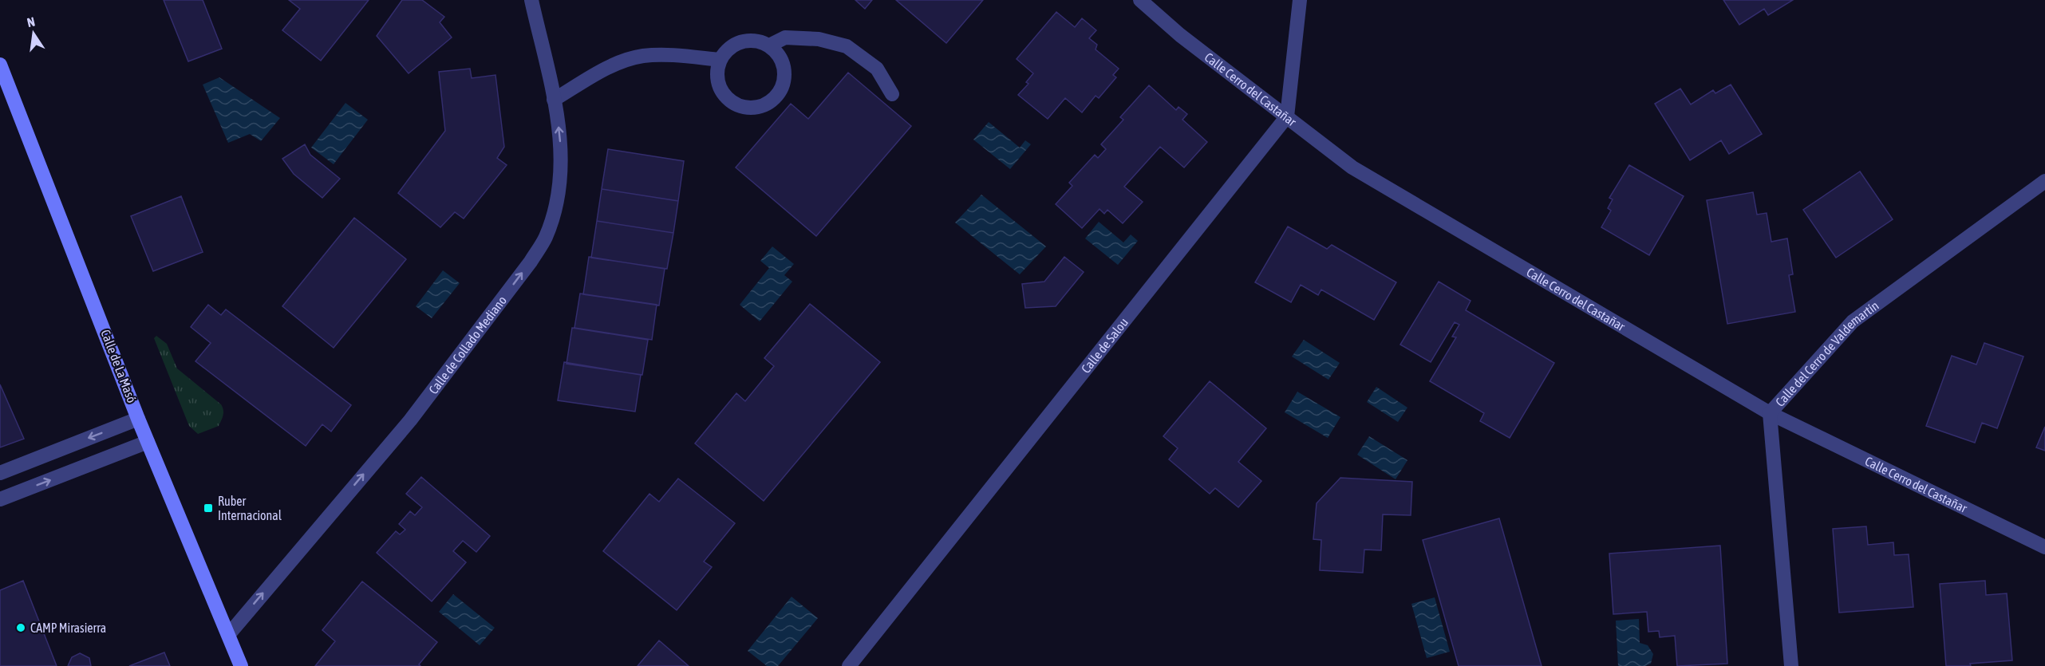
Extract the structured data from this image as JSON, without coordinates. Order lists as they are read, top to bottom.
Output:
{
  "streets": {
    "street": [
      "Calle Cerro del Castañar",
      "Calle de Collado Mediano",
      "Calle de Salou",
      "Calle del Cerro de Valdemartín",
      "Calle de La Masó"
    ]
  },
  "crossings": [
    ["Calle Cerro del Castañar", "Calle de Salou"],
    ["Calle Cerro del Castañar", "Calle del Cerro de Valdemartín"],
    ["Calle de Collado Mediano", "Calle de La Masó"]
  ],
  "one_way": ["Calle de Collado Mediano"],
  "places": {
    "transit": ["Ruber Internacional"],
    "other": ["CAMP Mirasierra"]
  },
  "north": "top"
}
